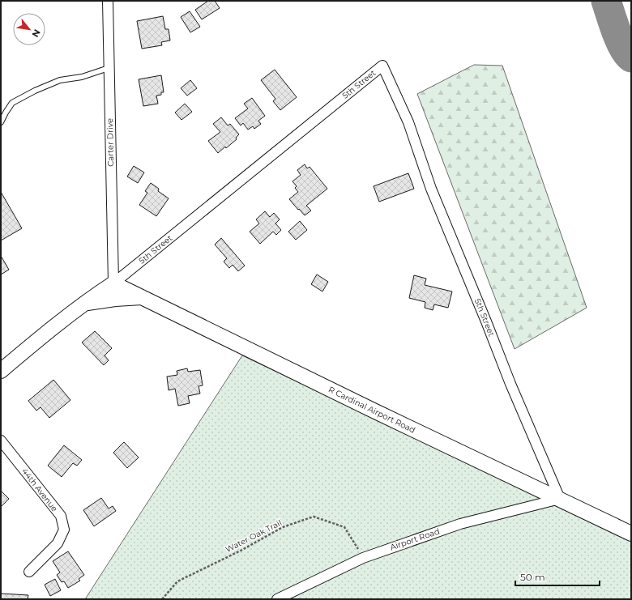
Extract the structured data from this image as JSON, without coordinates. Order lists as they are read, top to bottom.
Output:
{
  "streets": {
    "main road": ["5th Street", "R Cardinal Airport Road"],
    "street": ["Carter Drive", "44th Avenue", "Airport Road"],
    "path": ["Water Oak Trail"]
  },
  "crossings": [
    ["5th Street", "Carter Drive"],
    ["5th Street", "R Cardinal Airport Road"],
    ["5th Street", "Airport Road"],
    ["Carter Drive", "R Cardinal Airport Road"],
    ["R Cardinal Airport Road", "Airport Road"],
    ["Water Oak Trail", "Airport Road"]
  ],
  "scale_bar": "50 m",
  "north": "bottom right"
}
